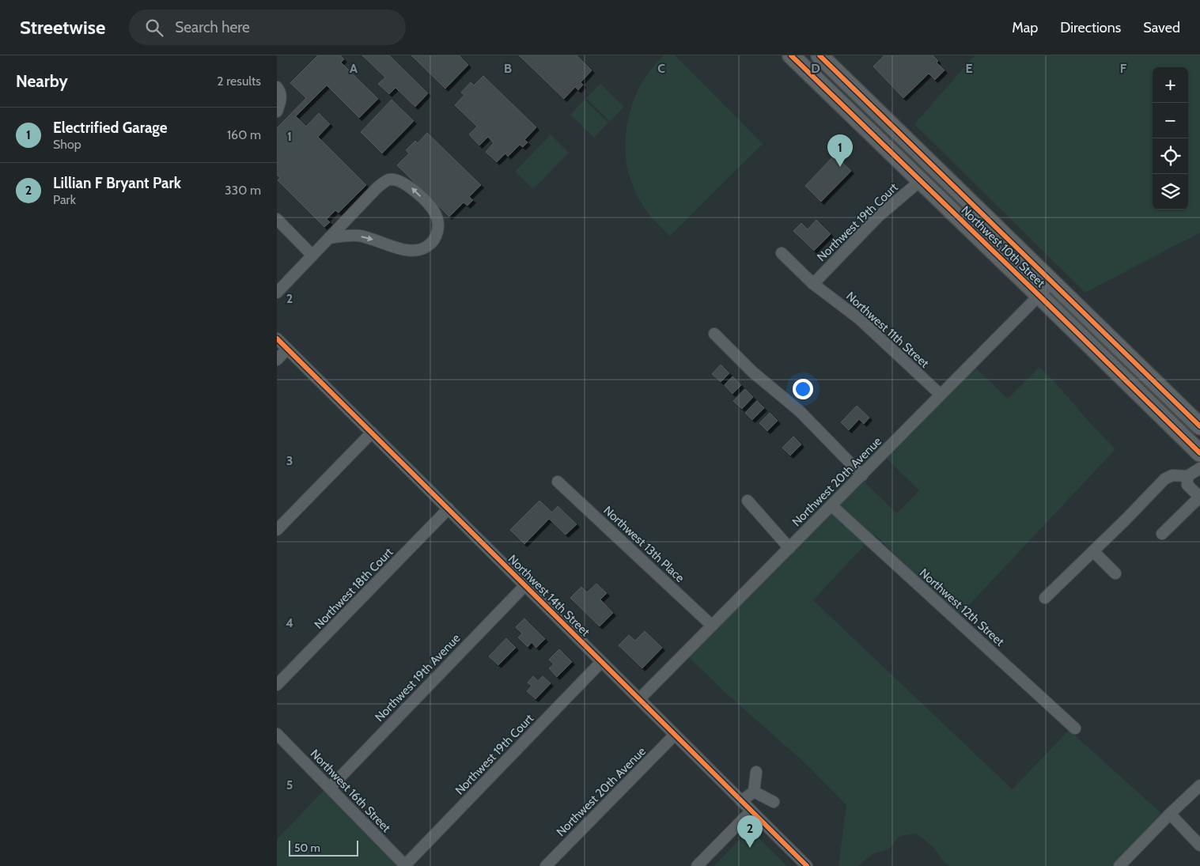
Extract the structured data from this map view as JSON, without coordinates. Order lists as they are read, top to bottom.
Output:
{
  "streets": {
    "highway": ["Northwest 10th Street"],
    "street": [
      "Northwest 19th Court",
      "Northwest 11th Street",
      "Northwest 20th Avenue",
      "Northwest 13th Place",
      "Northwest 18th Court",
      "Northwest 14th Street",
      "Northwest 12th Street",
      "Northwest 19th Avenue",
      "Northwest 16th Street"
    ]
  },
  "crossings": [
    ["Northwest 19th Court", "Northwest 10th Street"],
    ["Northwest 19th Court", "Northwest 11th Street"],
    ["Northwest 19th Court", "Northwest 14th Street"],
    ["Northwest 19th Court", "Northwest 16th Street"],
    ["Northwest 10th Street", "Northwest 20th Avenue"],
    ["Northwest 11th Street", "Northwest 20th Avenue"],
    ["Northwest 20th Avenue", "Northwest 13th Place"],
    ["Northwest 20th Avenue", "Northwest 14th Street"],
    ["Northwest 20th Avenue", "Northwest 12th Street"],
    ["Northwest 18th Court", "Northwest 14th Street"],
    ["Northwest 14th Street", "Northwest 19th Avenue"],
    ["Northwest 19th Avenue", "Northwest 16th Street"]
  ],
  "scale_bar": "50 m",
  "page": {
    "header": "Streetwise",
    "search": "Search here",
    "nav": ["Map", "Directions", "Saved"],
    "heading": ["Nearby", "2 results"],
    "map_buttons": ["+", "−"],
    "list": [
      {
        "mark": "1",
        "name": "Electrified Garage",
        "note": "Shop",
        "value": "160 m"
      },
      {
        "mark": "2",
        "name": "Lillian F Bryant Park",
        "note": "Park",
        "value": "330 m"
      }
    ],
    "pins": ["1", "2"],
    "scale": "50 m"
  },
  "grid": {
    "columns": [
      "A",
      "B",
      "C",
      "D",
      "E",
      "F"
    ],
    "rows": [
      "1",
      "2",
      "3",
      "4",
      "5"
    ]
  }
}
